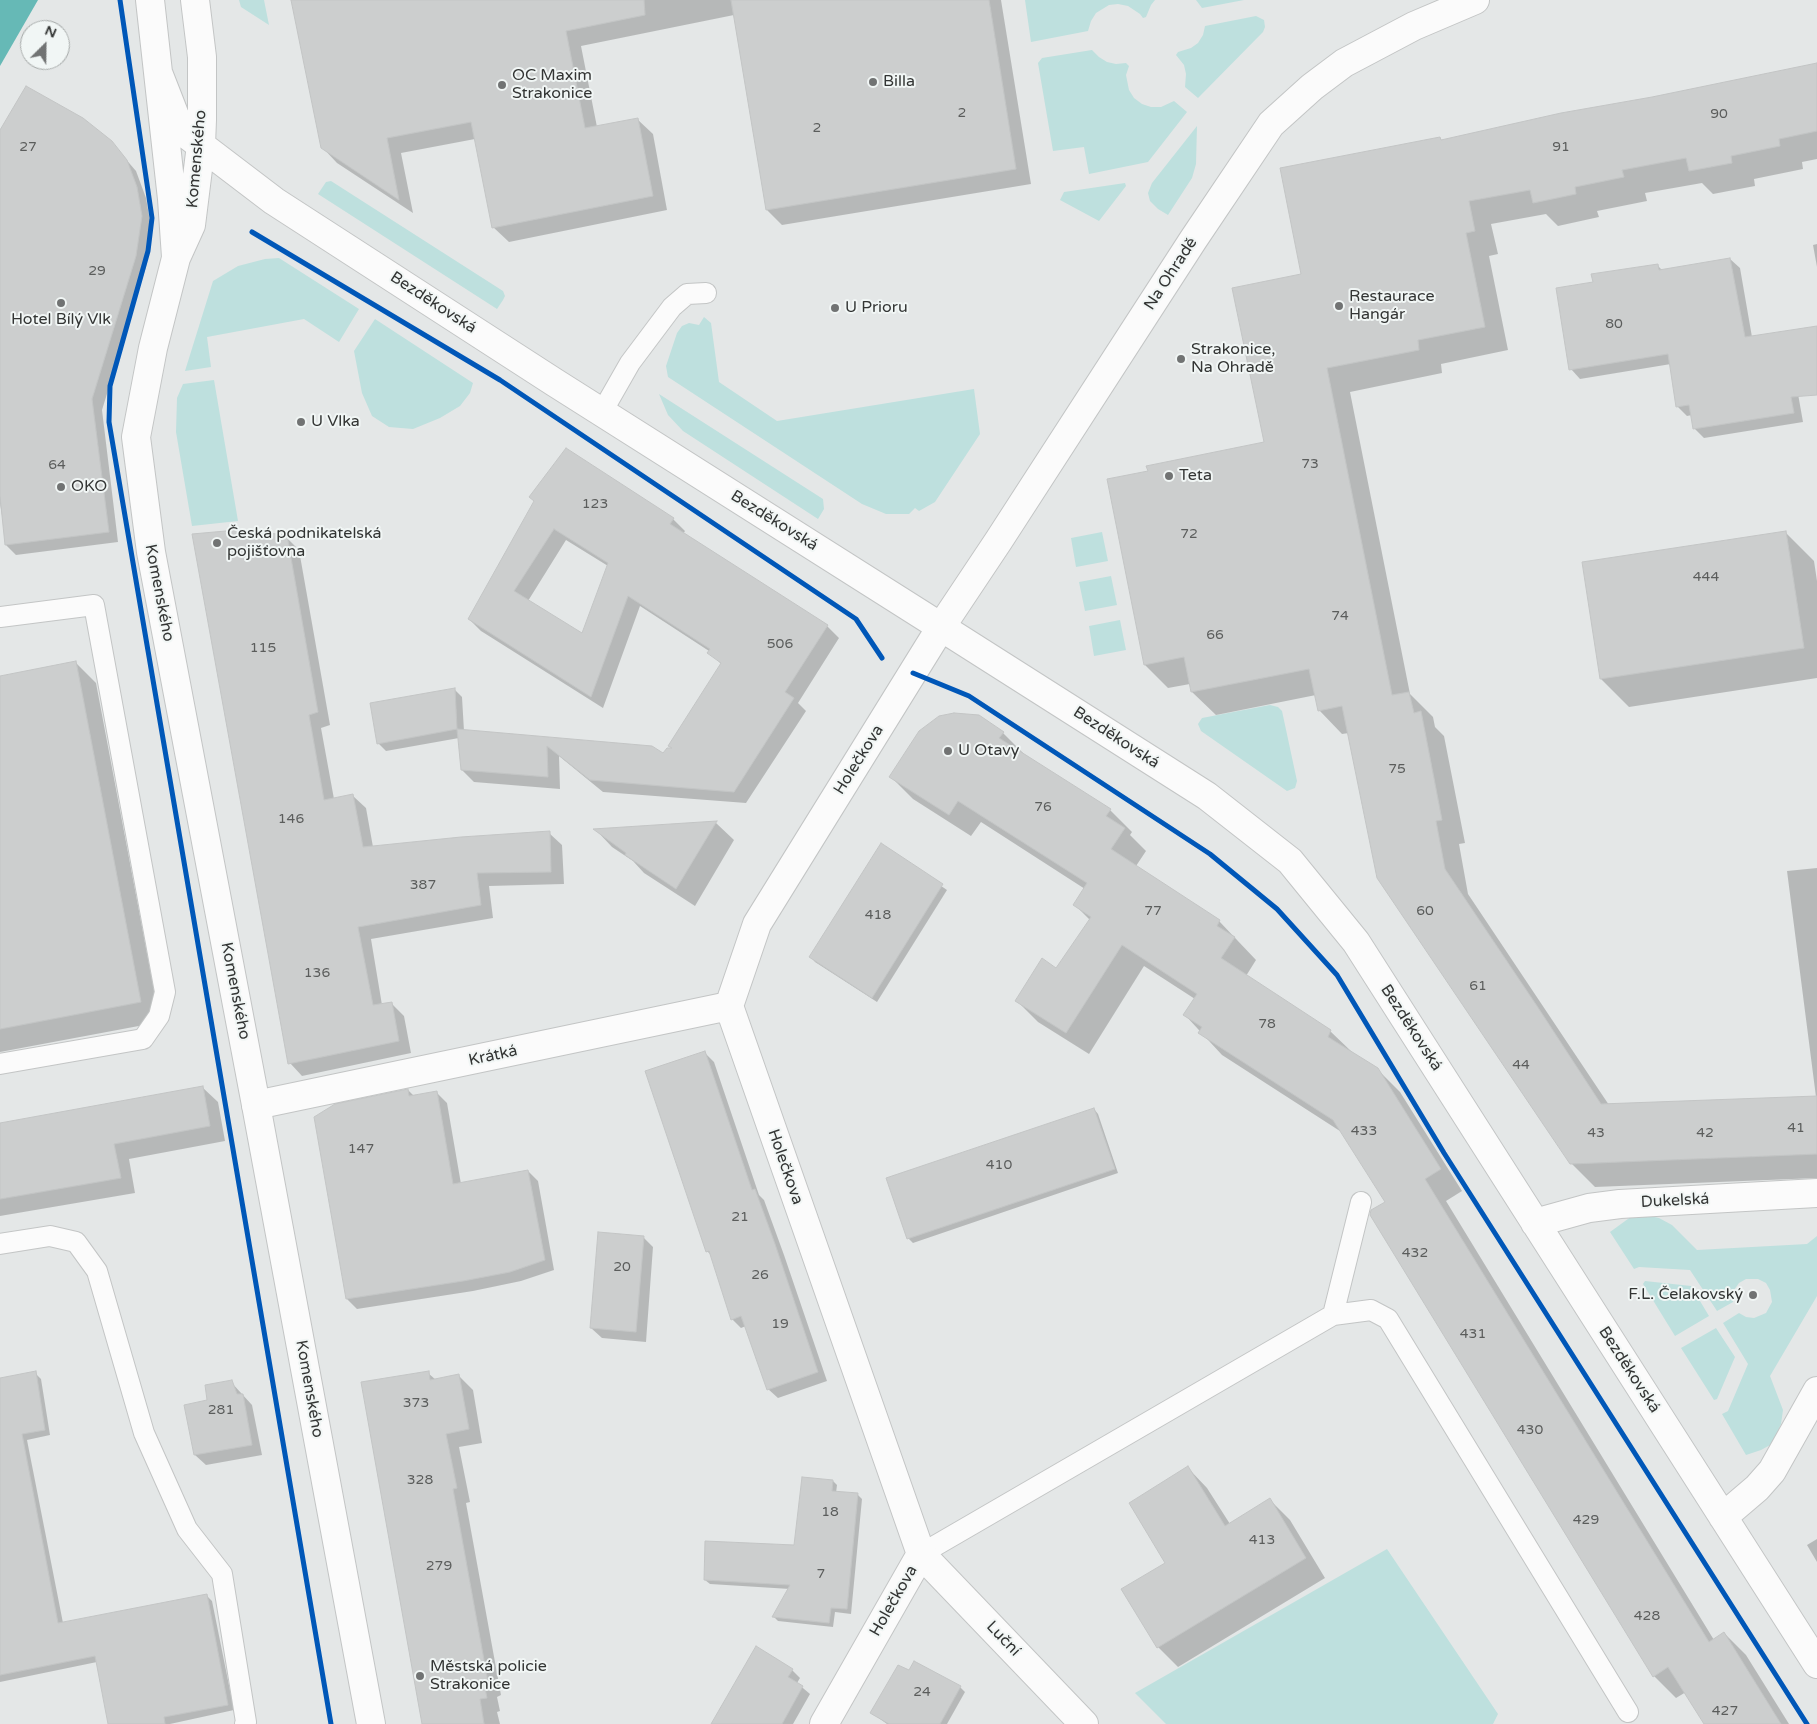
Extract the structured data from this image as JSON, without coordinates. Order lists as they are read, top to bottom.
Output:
{
  "streets": {
    "street": [
      "Komenského",
      "Na Ohradě",
      "Bezděkovská",
      "Holečkova",
      "Krátká",
      "Dukelská",
      "Luční"
    ]
  },
  "crossings": [
    ["Komenského", "Bezděkovská"],
    ["Komenského", "Krátká"],
    ["Na Ohradě", "Bezděkovská"],
    ["Na Ohradě", "Holečkova"],
    ["Bezděkovská", "Holečkova"],
    ["Bezděkovská", "Dukelská"],
    ["Holečkova", "Krátká"],
    ["Holečkova", "Luční"]
  ],
  "places": [
    "Billa",
    "OC Maxim Strakonice",
    "Hotel Bílý Vlk",
    "Restaurace Hangár",
    "U Prioru",
    "Strakonice, Na Ohradě",
    "U Vlka",
    "Teta",
    "OKO",
    "Česká podnikatelská pojišťovna",
    "U Otavy",
    "F.L. Čelakovský",
    "Městská policie Strakonice"
  ],
  "house_numbers": [
    "2",
    "90",
    "2",
    "27",
    "91",
    "29",
    "80",
    "73",
    "64",
    "123",
    "72",
    "444",
    "74",
    "66",
    "506",
    "115",
    "75",
    "76",
    "146",
    "387",
    "77",
    "60",
    "418",
    "136",
    "61",
    "78",
    "44",
    "41",
    "433",
    "43",
    "42",
    "147",
    "410",
    "21",
    "432",
    "20",
    "26",
    "19",
    "431",
    "373",
    "281",
    "430",
    "328",
    "18",
    "429",
    "413",
    "279",
    "7",
    "428",
    "24",
    "427"
  ],
  "north": "top right"
}
